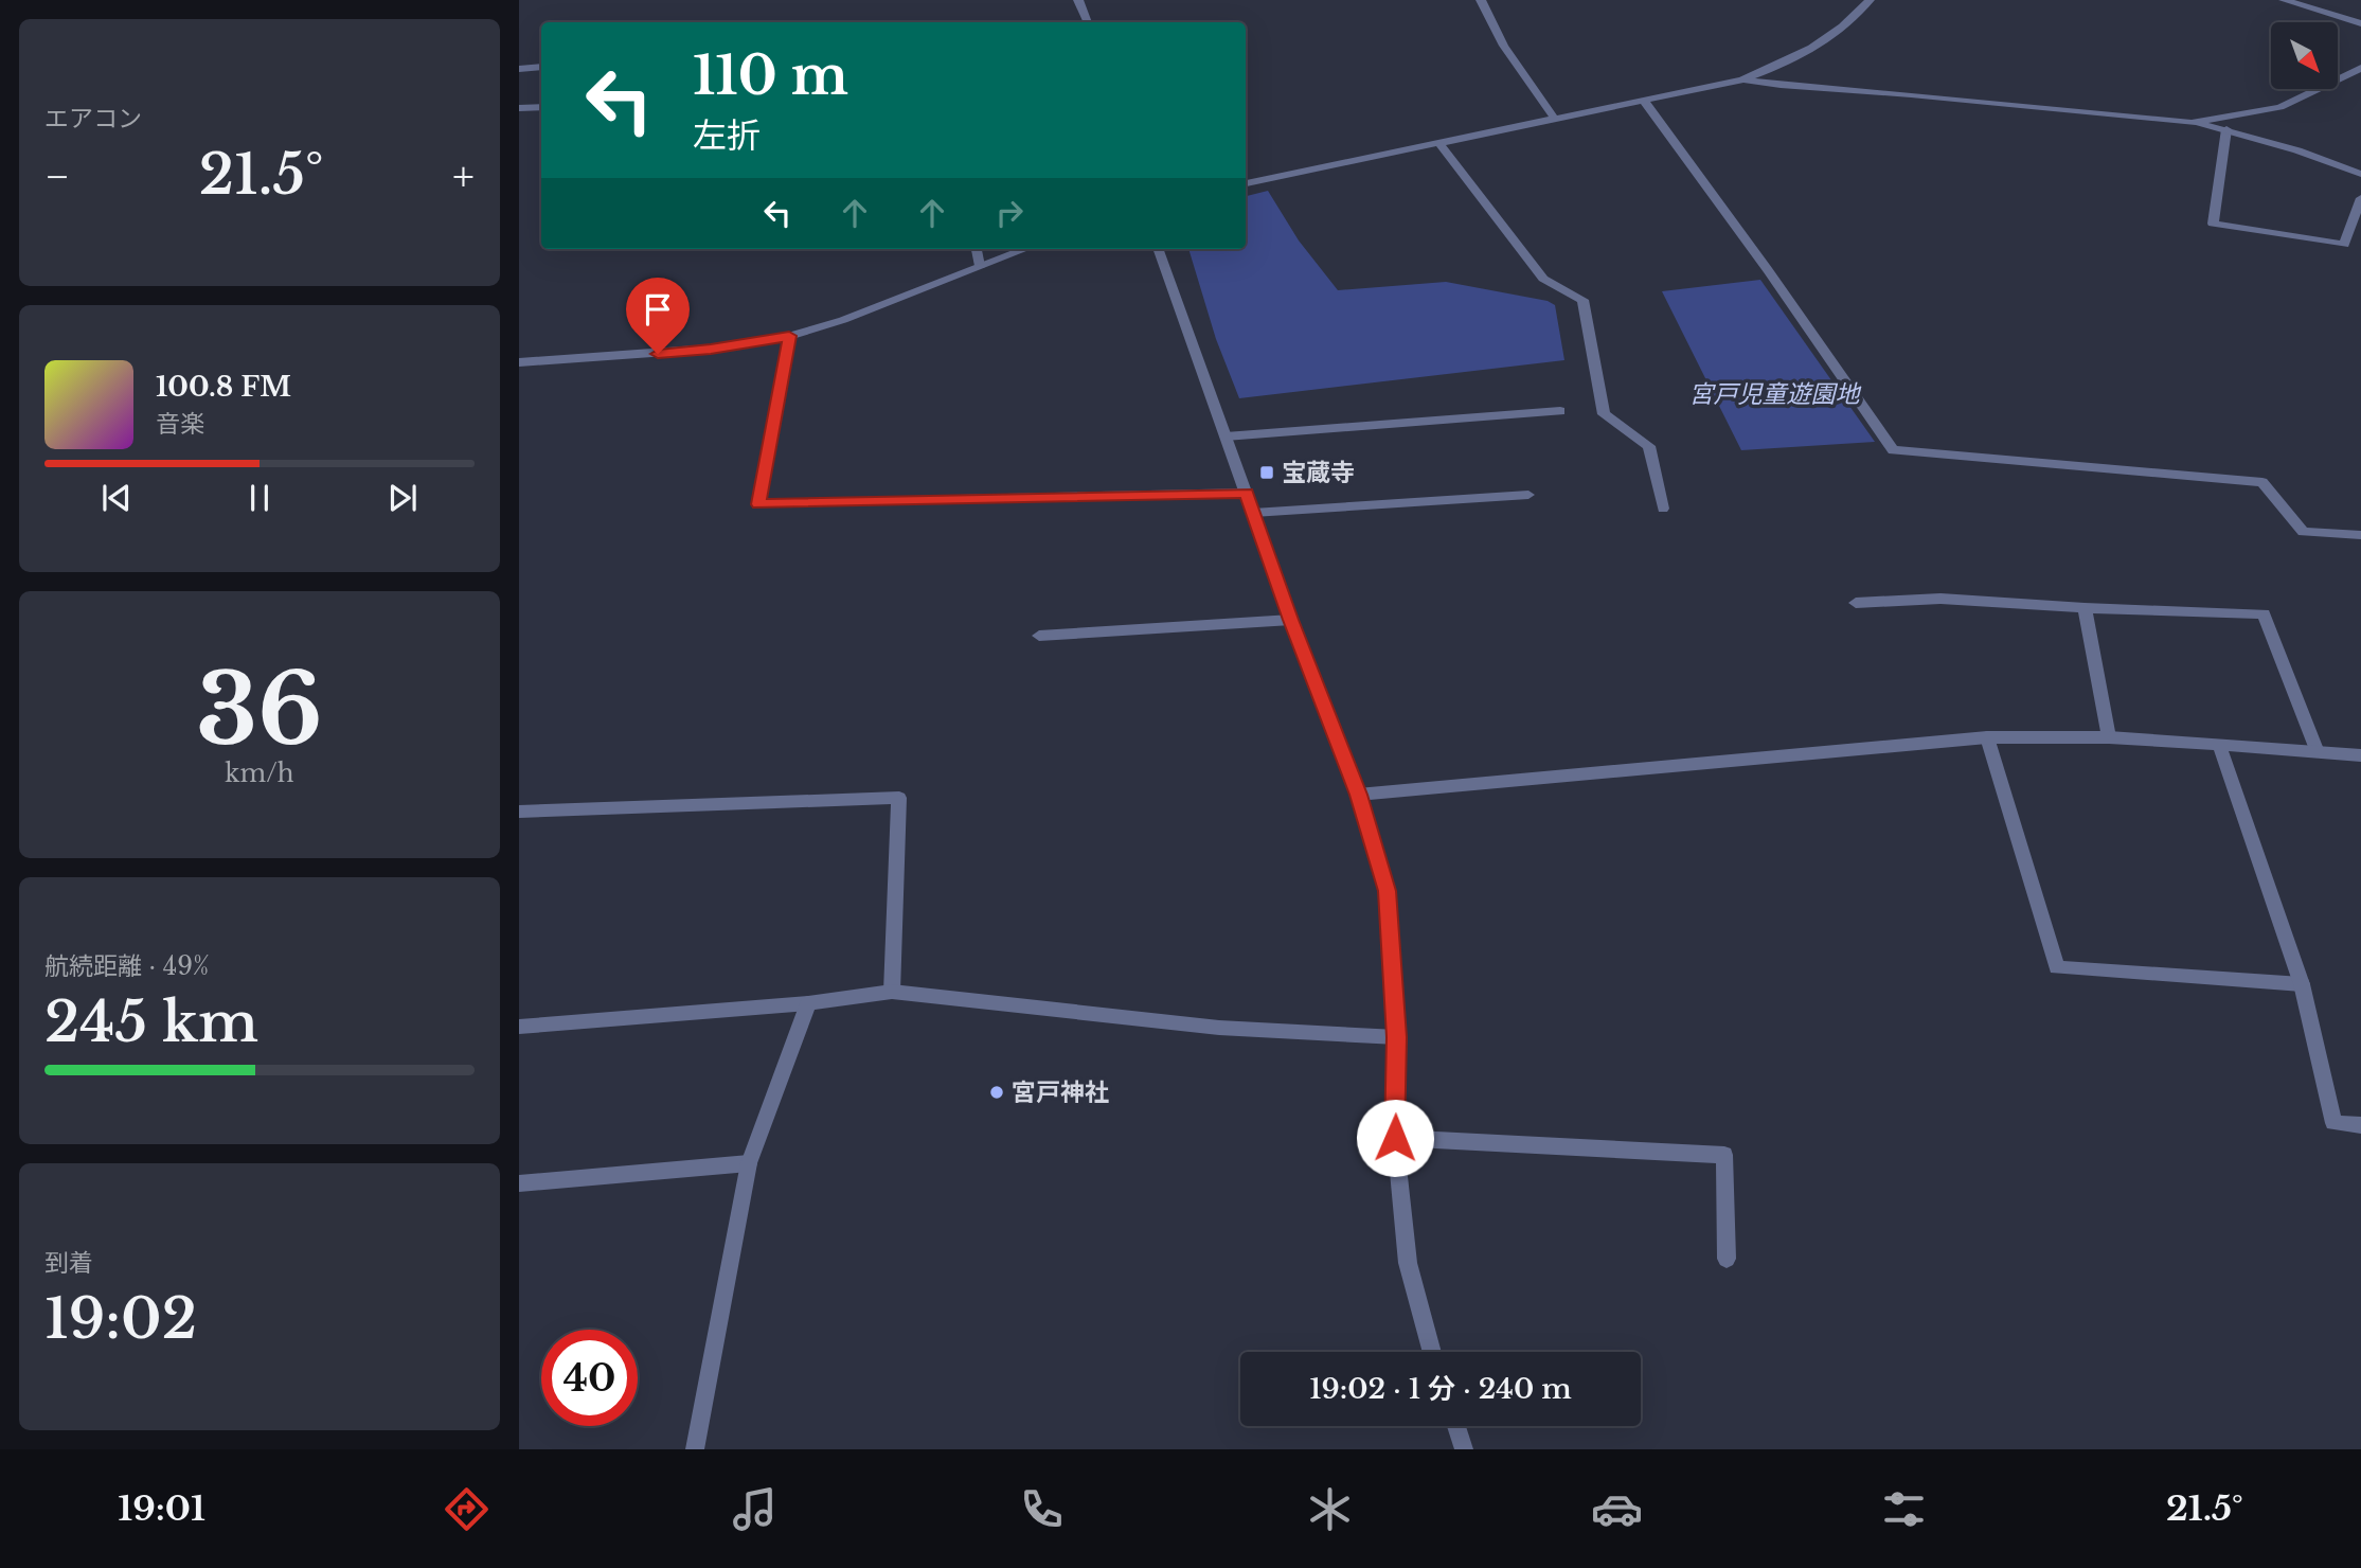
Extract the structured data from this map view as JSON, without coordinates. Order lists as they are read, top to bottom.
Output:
{
  "parks": ["宮戸児童遊園地"],
  "places": {
    "transit": ["宝蔵寺"],
    "other": ["宮戸神社"]
  },
  "north": "bottom right",
  "page": {
    "tile": [
      "エアコン",
      ["36", "km/h"],
      ["航続距離 · 49%", "245 km"],
      ["到着", "19:02"]
    ],
    "turn": ["110 m", "左折"],
    "heat": ["−", "21.5°", "+"],
    "song": ["100.8 FM", "音楽"],
    "limit": "40",
    "trip": "19:02 · 1 分 · 240 m",
    "tabs": ["19:01", "21.5°"]
  }
}
